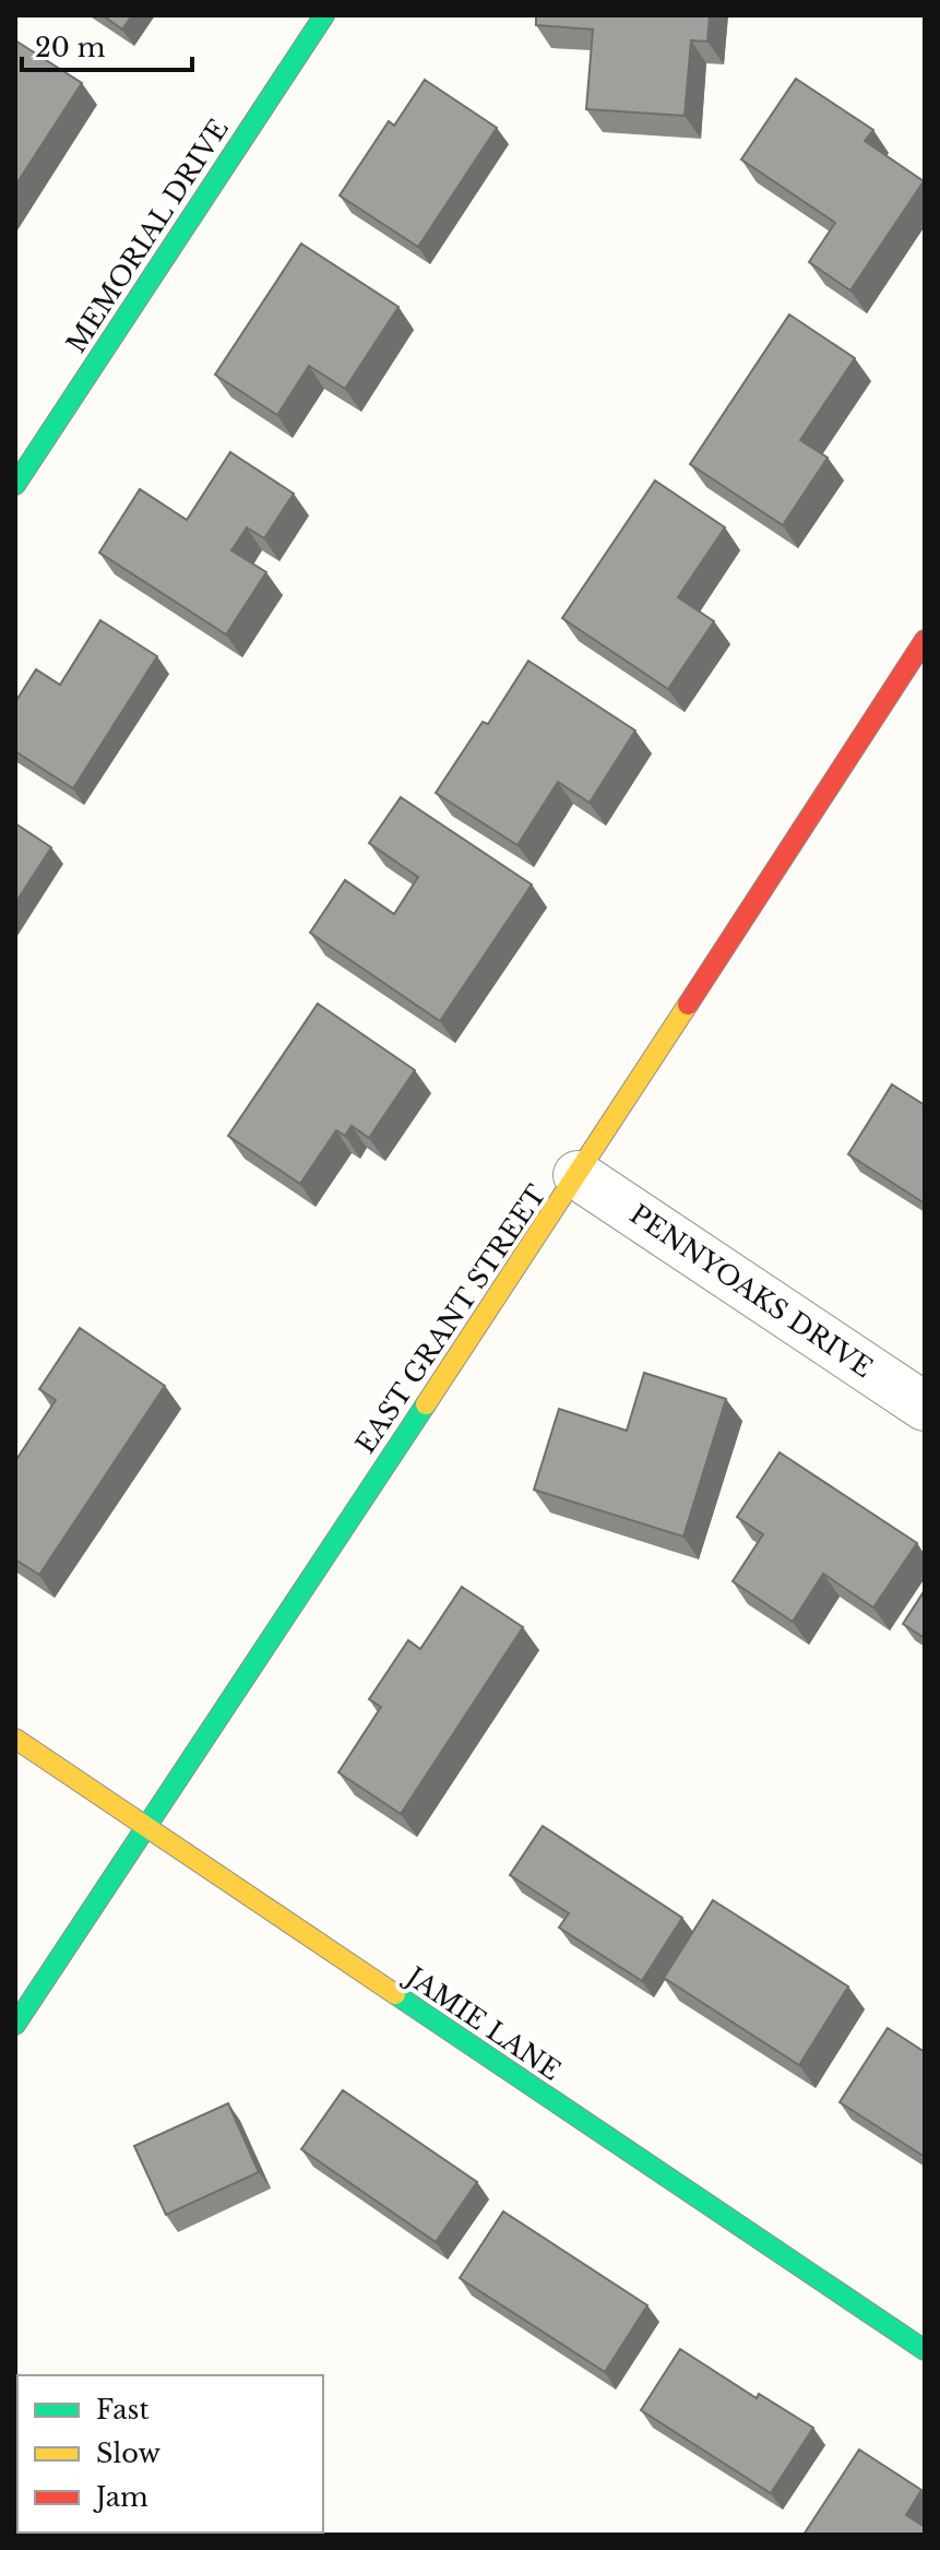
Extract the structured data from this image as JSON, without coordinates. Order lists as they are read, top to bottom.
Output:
{
  "streets": {
    "street": [
      "MEMORIAL DRIVE",
      "PENNYOAKS DRIVE",
      "EAST GRANT STREET",
      "JAMIE LANE"
    ]
  },
  "crossings": [
    ["PENNYOAKS DRIVE", "EAST GRANT STREET"],
    ["EAST GRANT STREET", "JAMIE LANE"]
  ],
  "legend": ["Fast", "Slow", "Jam"],
  "scale_bar": "20 m"
}
